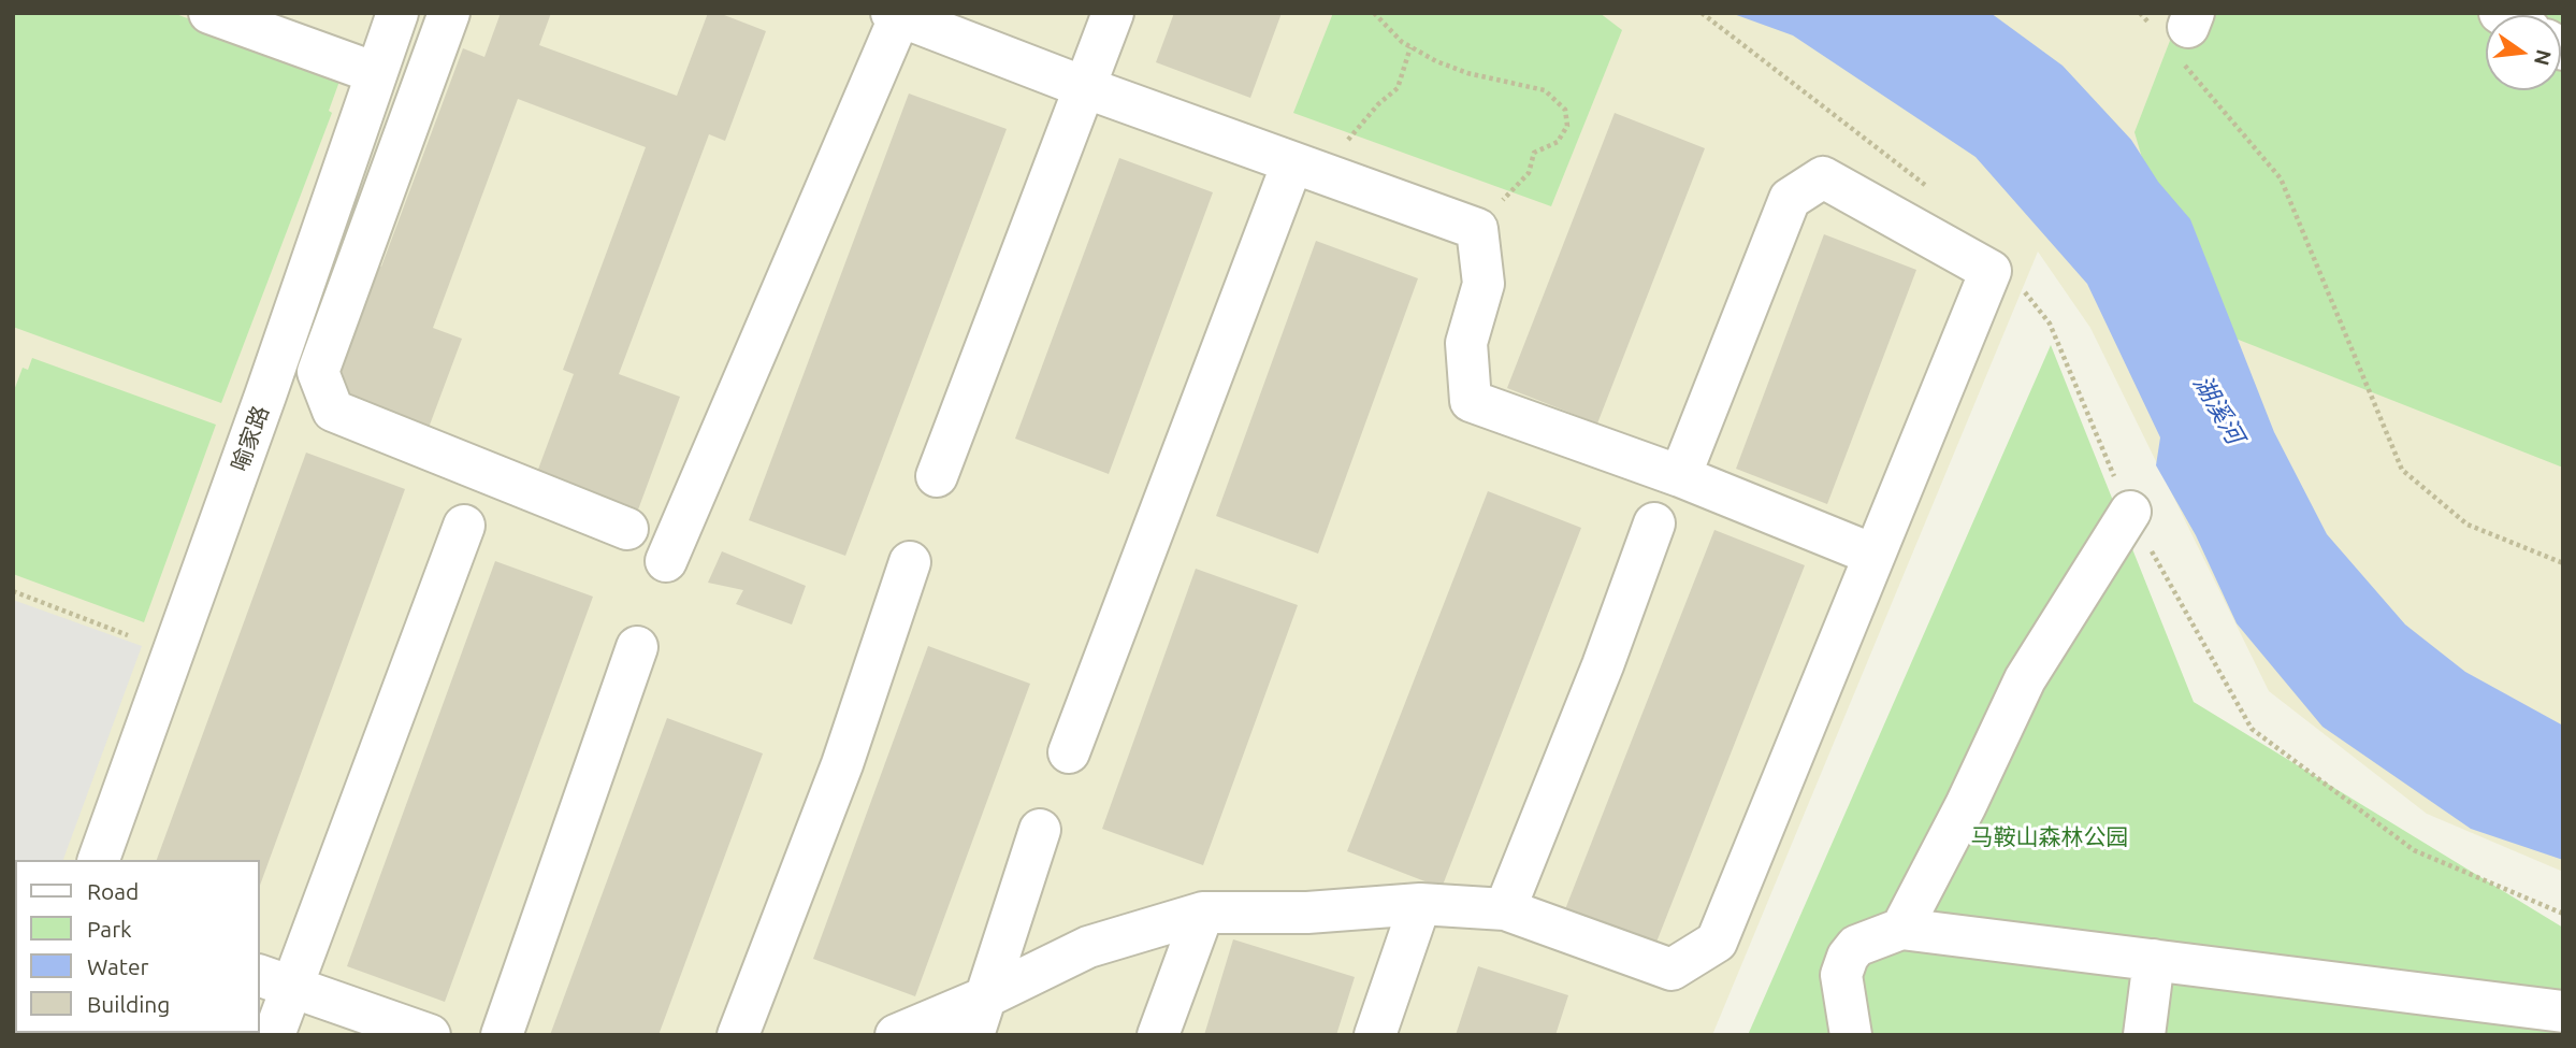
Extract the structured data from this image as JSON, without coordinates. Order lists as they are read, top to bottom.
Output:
{
  "streets": {
    "street": ["喻家路"]
  },
  "water": ["湖溪河"],
  "parks": ["马鞍山森林公园"],
  "legend": [
    "Road",
    "Park",
    "Water",
    "Building"
  ],
  "north": "right"
}
